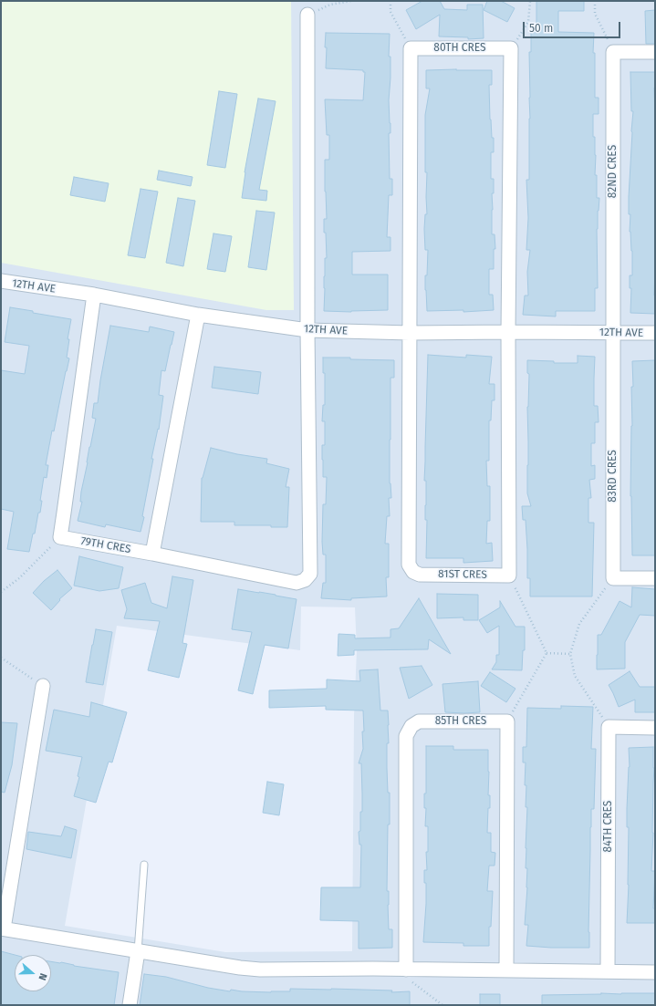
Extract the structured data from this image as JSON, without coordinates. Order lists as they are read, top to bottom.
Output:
{
  "streets": {
    "street": [
      "80TH CRES",
      "82ND CRES",
      "12TH AVE",
      "83RD CRES",
      "79TH CRES",
      "81ST CRES",
      "85TH CRES",
      "84TH CRES"
    ]
  },
  "crossings": [
    ["82ND CRES", "12TH AVE"],
    ["82ND CRES", "83RD CRES"],
    ["12TH AVE", "83RD CRES"],
    ["12TH AVE", "79TH CRES"],
    ["12TH AVE", "81ST CRES"]
  ],
  "scale_bar": "50 m",
  "north": "right"
}
